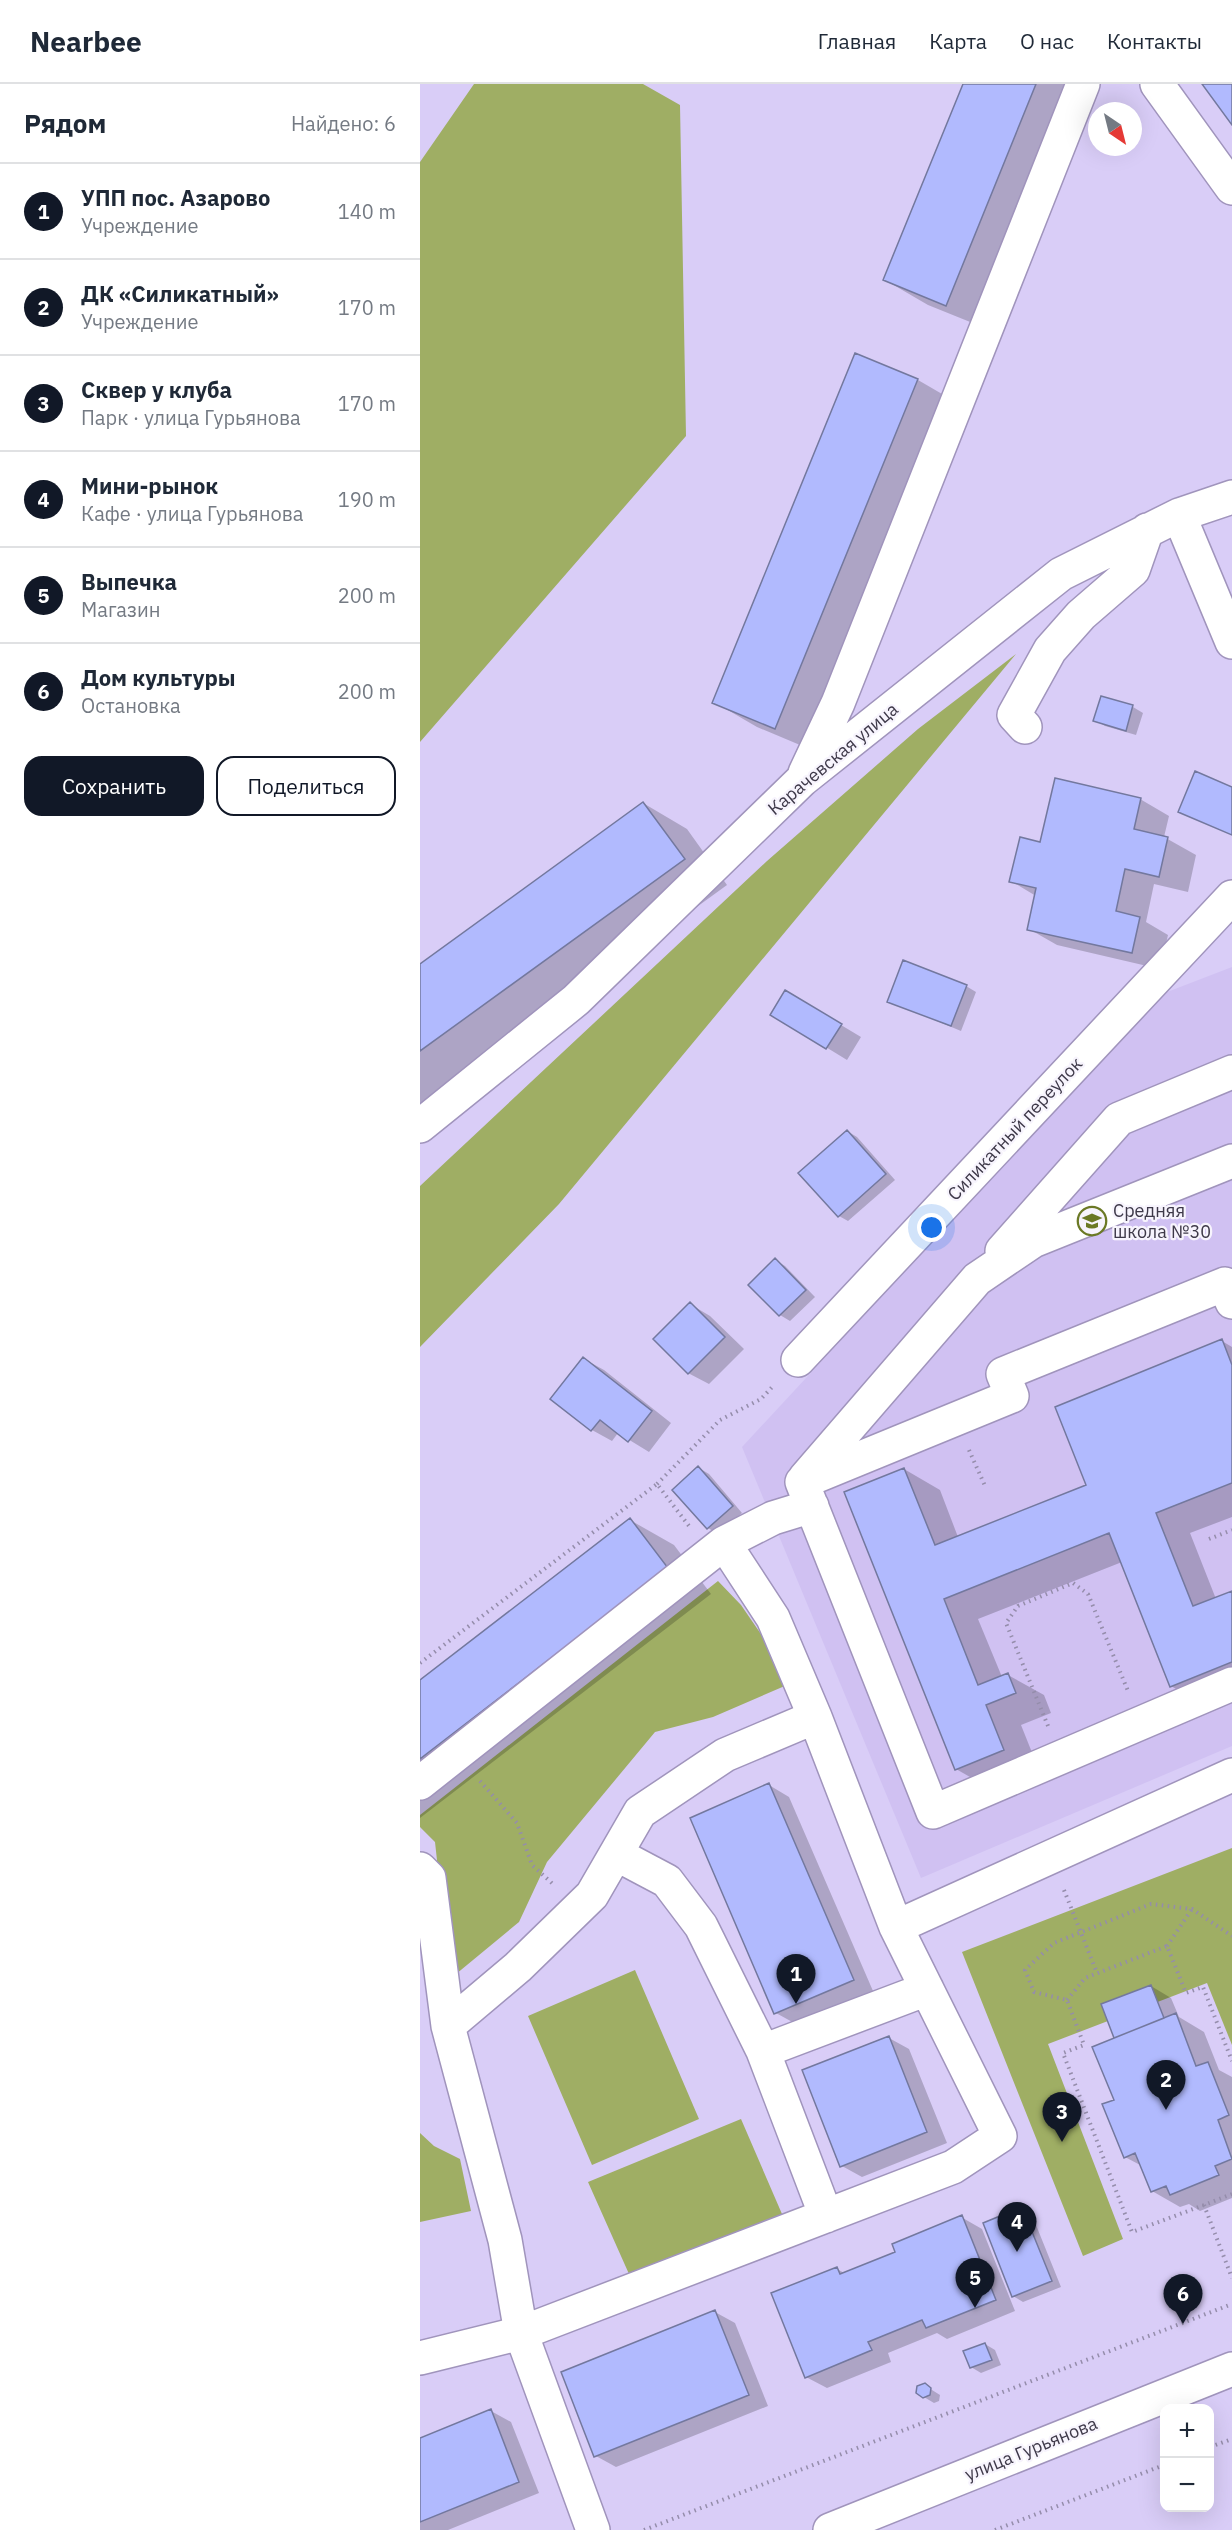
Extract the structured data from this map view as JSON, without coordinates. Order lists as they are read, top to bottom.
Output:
{
  "streets": {
    "street": ["Карачевская улица", "Силикатный переулок", "улица Гурьянова"]
  },
  "places": {
    "school or university": ["Средняя школа №30"]
  },
  "north": "bottom right",
  "page": {
    "header": "Nearbee",
    "nav": [
      "Главная",
      "Карта",
      "О нас",
      "Контакты"
    ],
    "heading": ["Рядом", "Найдено: 6"],
    "list": [
      {
        "mark": "1",
        "name": "УПП пос. Азарово",
        "note": "Учреждение",
        "value": "140 m"
      },
      {
        "mark": "2",
        "name": "ДК «Силикатный»",
        "note": "Учреждение",
        "value": "170 m"
      },
      {
        "mark": "3",
        "name": "Сквер у клуба",
        "note": "Парк · улица Гурьянова",
        "value": "170 m"
      },
      {
        "mark": "4",
        "name": "Мини-рынок",
        "note": "Кафе · улица Гурьянова",
        "value": "190 m"
      },
      {
        "mark": "5",
        "name": "Выпечка",
        "note": "Магазин",
        "value": "200 m"
      },
      {
        "mark": "6",
        "name": "Дом культуры",
        "note": "Остановка",
        "value": "200 m"
      }
    ],
    "buttons": ["Сохранить", "Поделиться"],
    "pins": [
      "1",
      "2",
      "3",
      "4",
      "5",
      "6"
    ],
    "map_buttons": ["+", "−"]
  }
}
